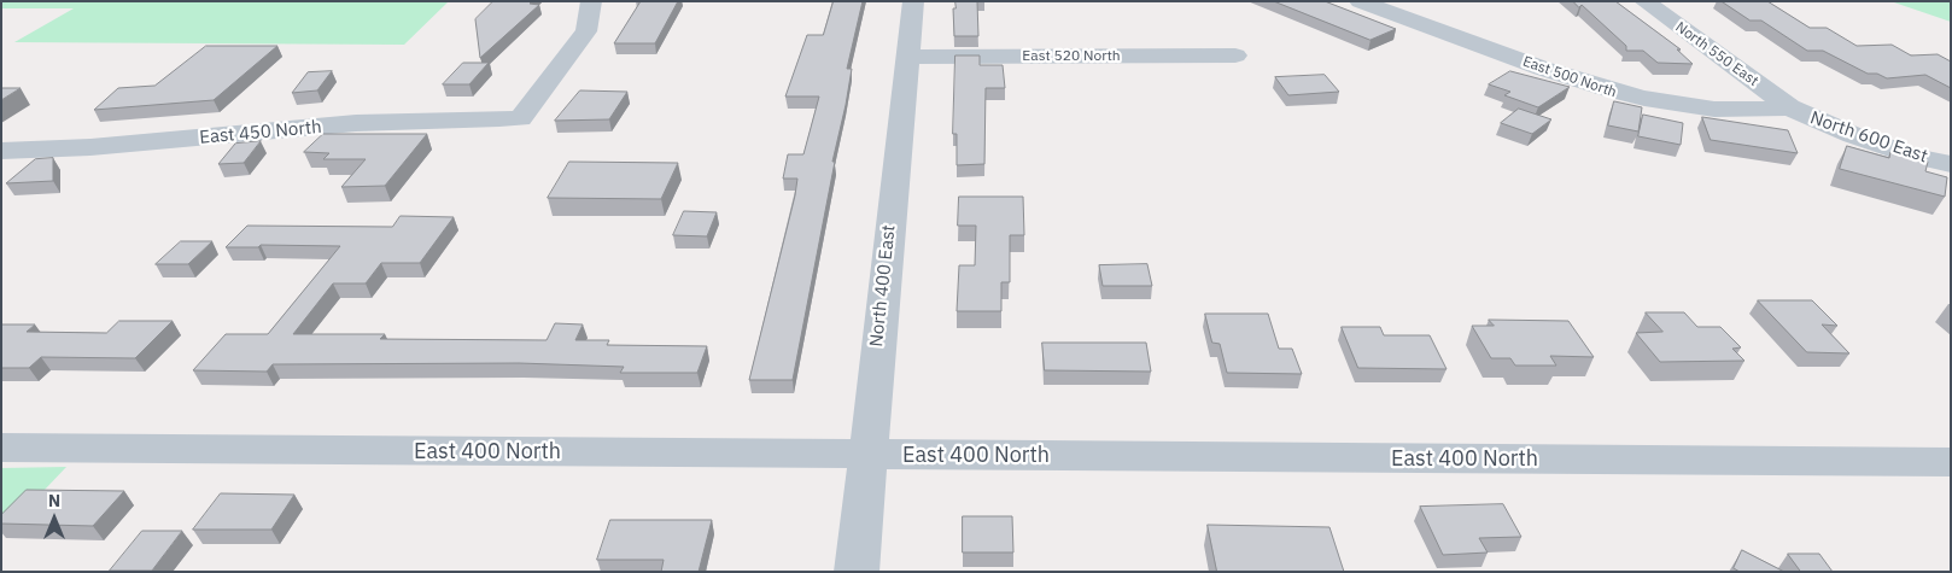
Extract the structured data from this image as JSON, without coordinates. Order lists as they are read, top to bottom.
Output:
{
  "streets": {
    "street": [
      "North 550 East",
      "East 520 North",
      "East 500 North",
      "East 450 North",
      "North 600 East",
      "North 400 East",
      "East 400 North"
    ]
  },
  "crossings": [
    ["North 550 East", "East 500 North"],
    ["North 550 East", "North 600 East"],
    ["East 520 North", "North 400 East"],
    ["East 500 North", "North 600 East"],
    ["North 400 East", "East 400 North"]
  ],
  "north": "top"
}
